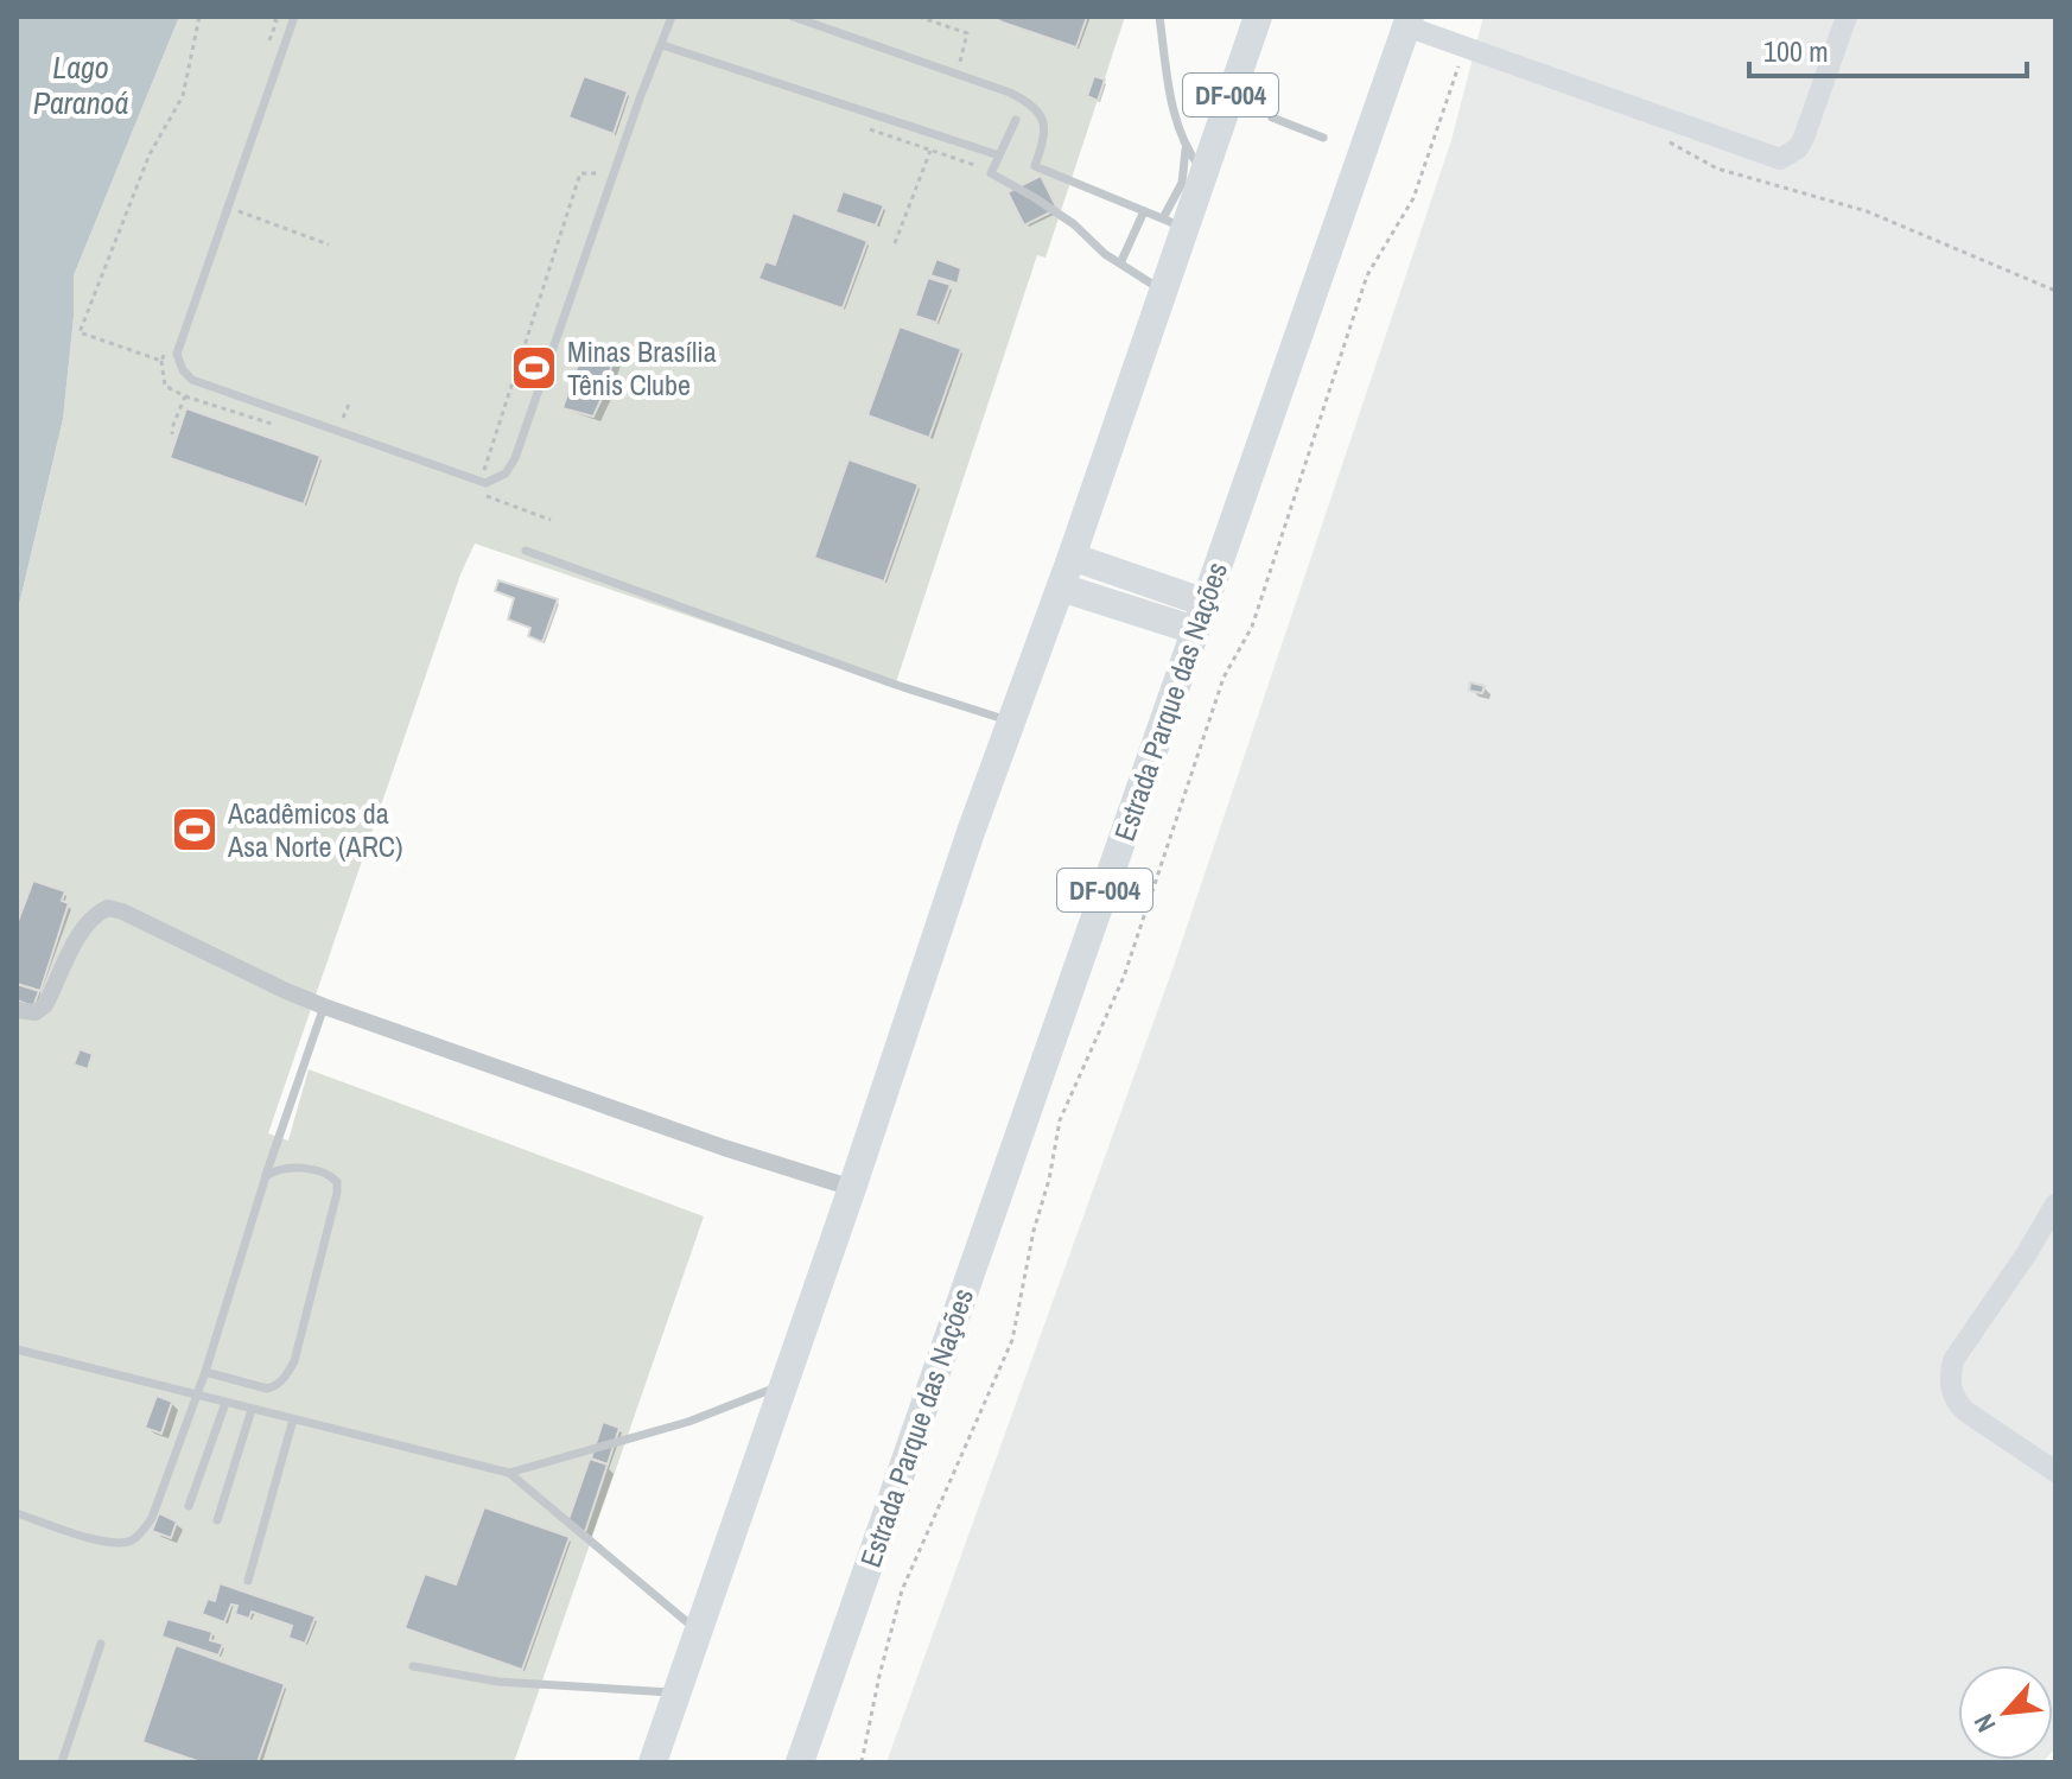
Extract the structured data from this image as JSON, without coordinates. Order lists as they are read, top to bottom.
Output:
{
  "streets": {
    "highway": ["DF-004", "Estrada Parque das Nações"]
  },
  "water": ["Lago Paranoá"],
  "places": {
    "sports": ["Minas Brasília Tênis Clube", "Acadêmicos da Asa Norte (ARC)"]
  },
  "scale_bar": "100 m",
  "north": "bottom left"
}
